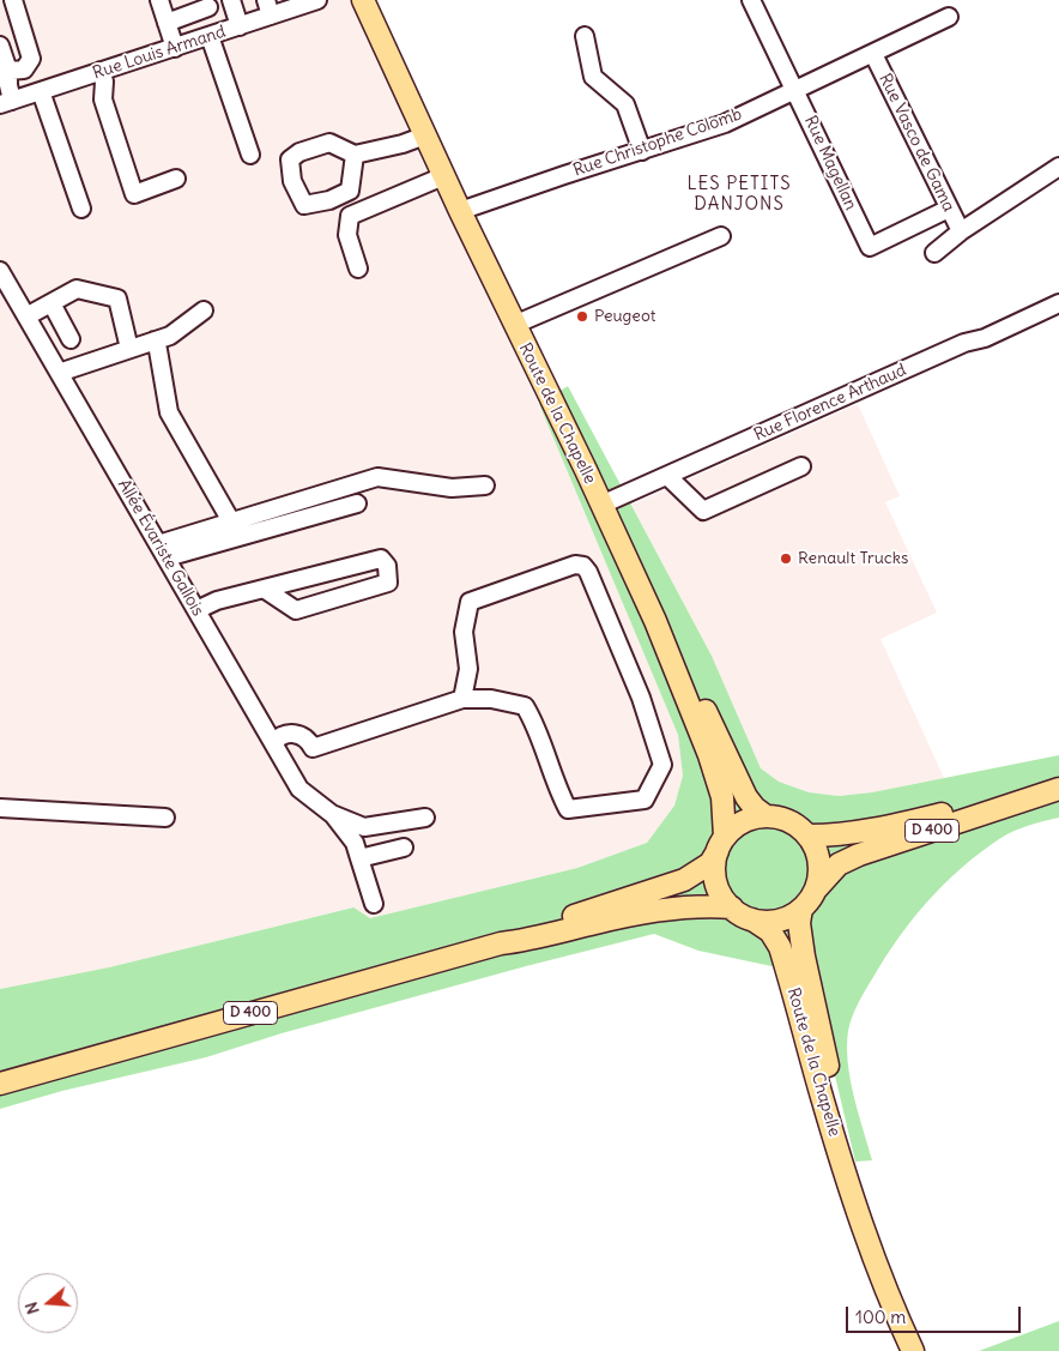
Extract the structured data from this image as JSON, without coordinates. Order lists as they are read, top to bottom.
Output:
{
  "streets": {
    "main road": ["Route de la Chapelle", "D 400"],
    "street": [
      "Rue Louis Armand",
      "Rue Christophe Colomb",
      "Rue Vasco de Gama",
      "Rue Magellan",
      "Rue Florence Arthaud",
      "Allée Évariste Gallois"
    ]
  },
  "crossings": [
    ["Rue Christophe Colomb", "Rue Vasco de Gama"],
    ["Rue Christophe Colomb", "Rue Magellan"],
    ["Rue Christophe Colomb", "Route de la Chapelle"],
    ["Rue Vasco de Gama", "Rue Magellan"],
    ["Rue Florence Arthaud", "Route de la Chapelle"],
    ["Route de la Chapelle", "D 400"]
  ],
  "districts": ["LES PETITS DANJONS"],
  "places": ["Peugeot", "Renault Trucks"],
  "scale_bar": "100 m",
  "north": "left"
}
